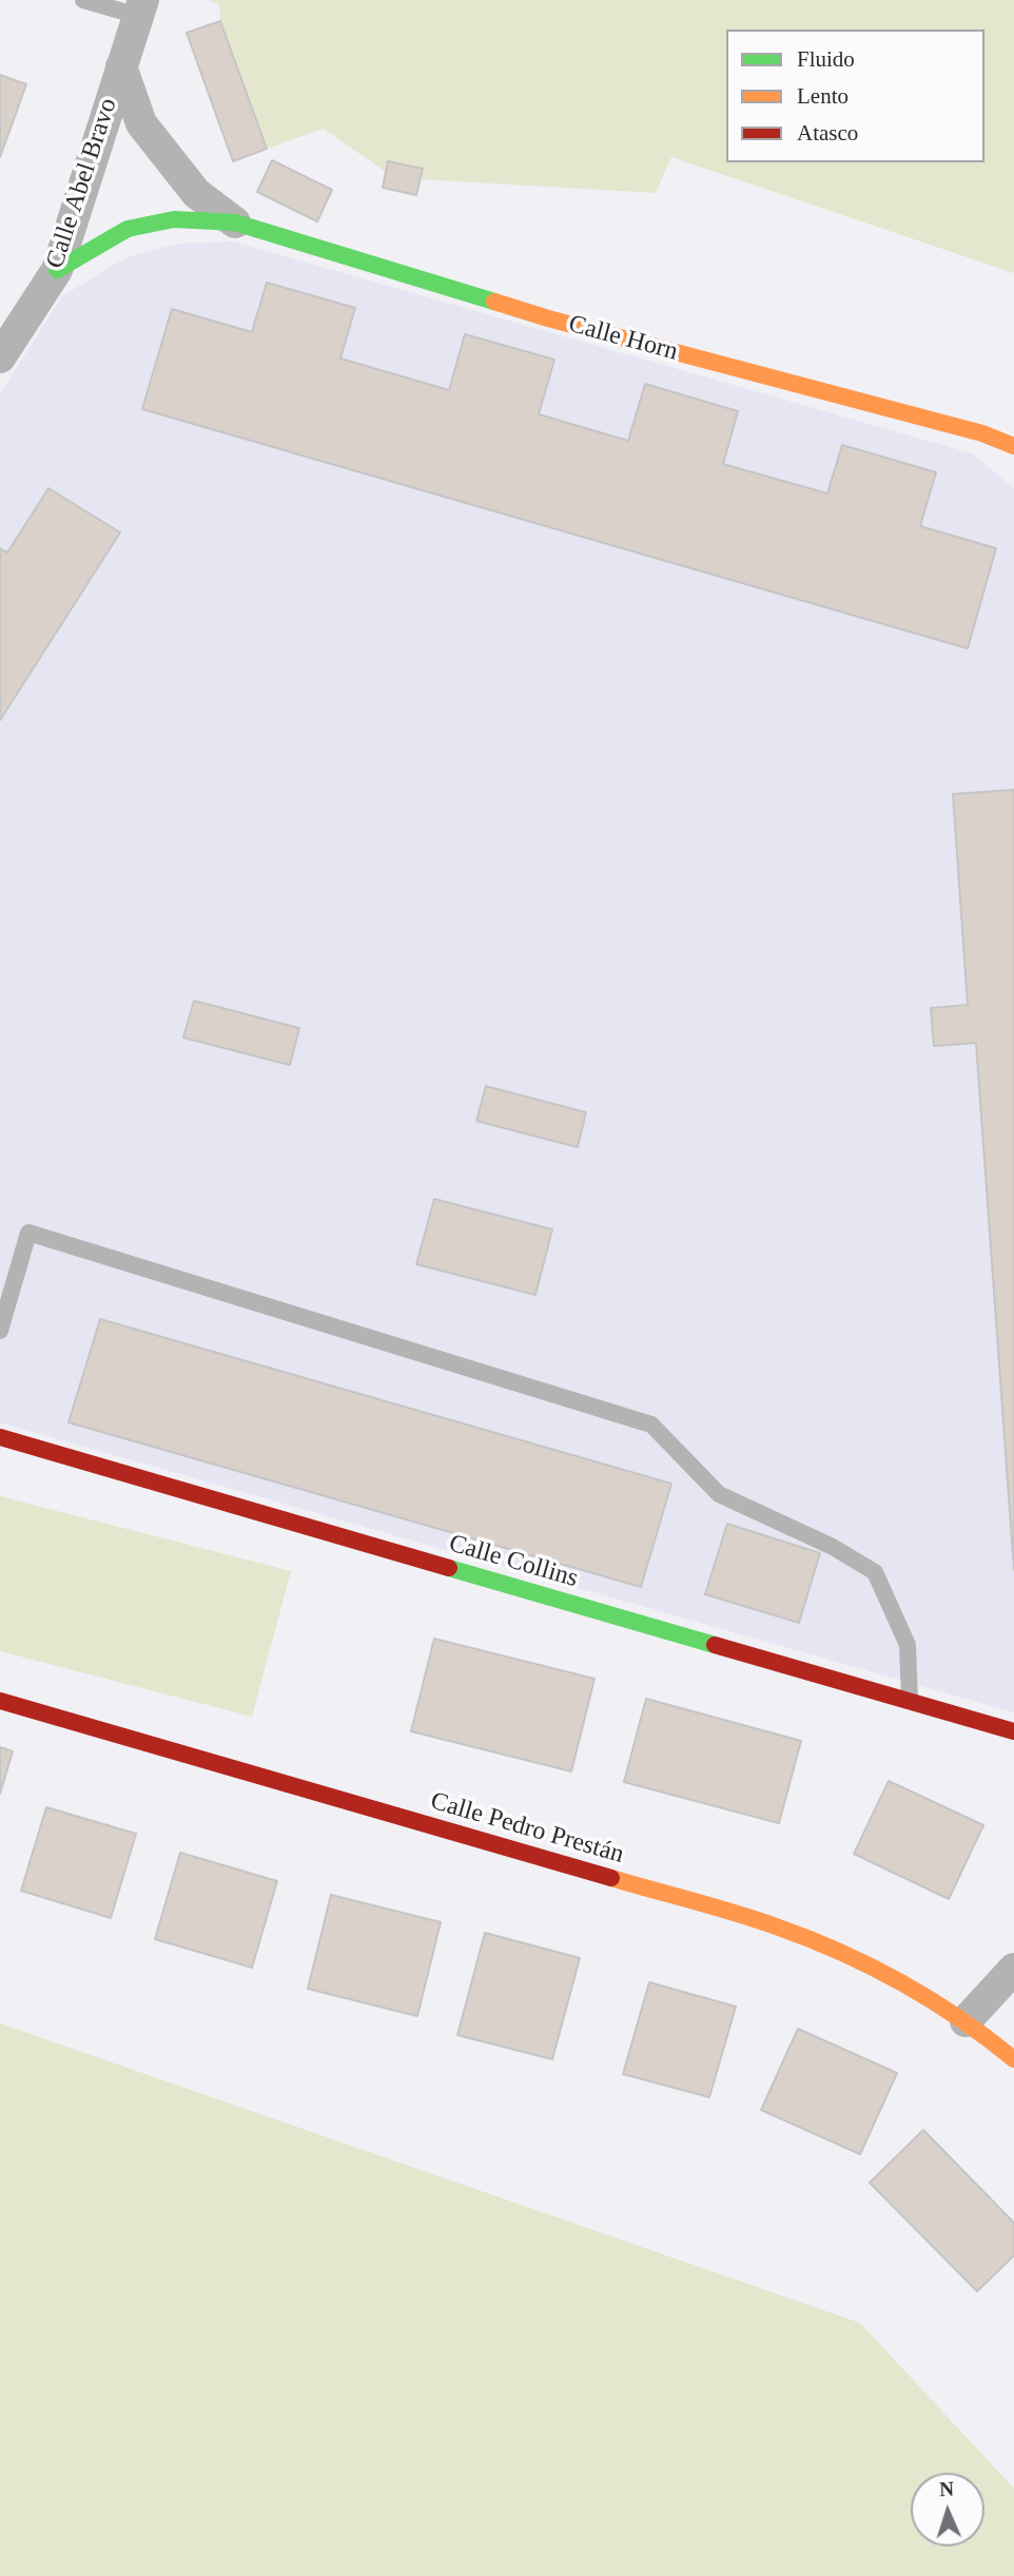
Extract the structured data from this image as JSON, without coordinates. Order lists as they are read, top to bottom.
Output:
{
  "streets": {
    "street": [
      "Calle Abel Bravo",
      "Calle Horn",
      "Calle Collins",
      "Calle Pedro Prestán"
    ]
  },
  "crossings": [
    ["Calle Abel Bravo", "Calle Horn"]
  ],
  "legend": ["Fluido", "Lento", "Atasco"],
  "north": "top"
}
